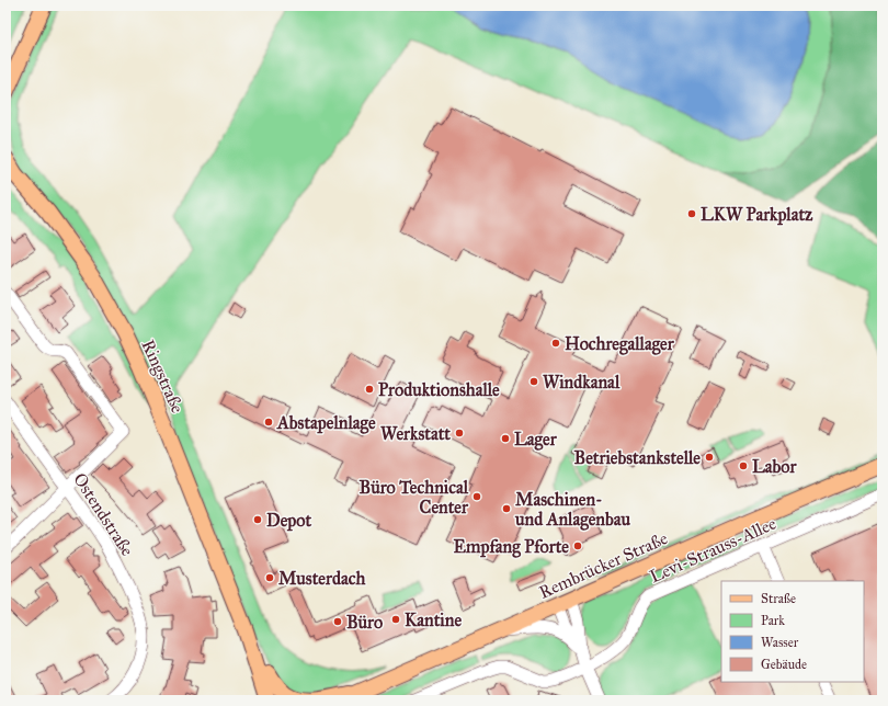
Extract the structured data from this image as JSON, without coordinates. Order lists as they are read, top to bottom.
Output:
{
  "streets": {
    "main road": ["Ringstraße", "Rembrücker Straße"],
    "street": ["Ostendstraße", "Levi-Strauss-Allee"]
  },
  "places": [
    "LKW Parkplatz",
    "Hochregallager",
    "Windkanal",
    "Produktionshalle",
    "Abstapelnlage",
    "Werkstatt",
    "Lager",
    "Betriebstankstelle",
    "Labor",
    "Büro Technical Center",
    "Maschinen- und Anlagenbau",
    "Depot",
    "Empfang Pforte",
    "Musterdach",
    "Kantine",
    "Büro"
  ],
  "legend": [
    "Straße",
    "Park",
    "Wasser",
    "Gebäude"
  ]
}
